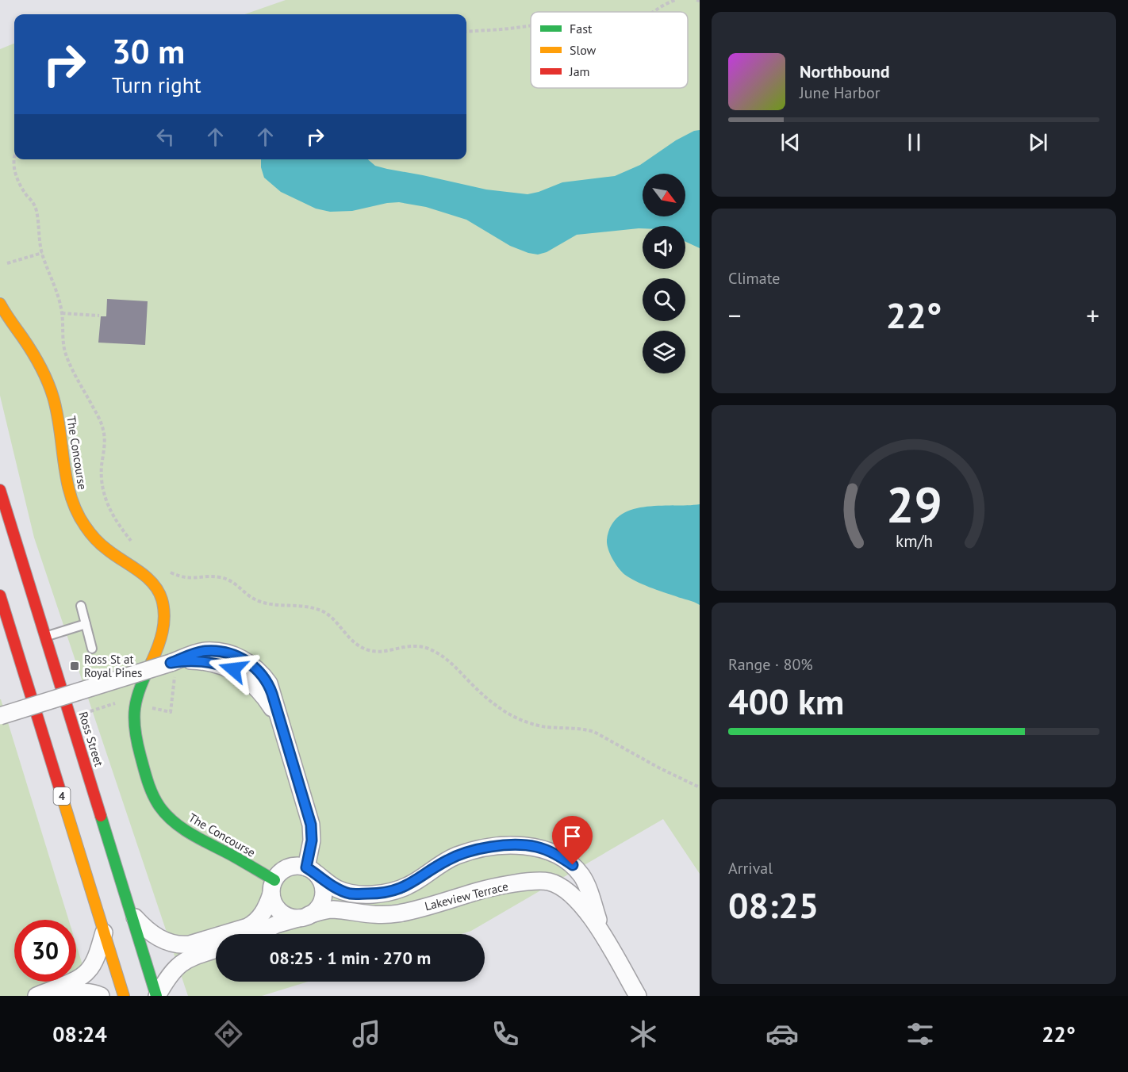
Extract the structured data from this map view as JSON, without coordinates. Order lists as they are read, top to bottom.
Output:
{
  "streets": {
    "main road": ["The Concourse", "Ross Street", "4"],
    "street": ["Lakeview Terrace"]
  },
  "crossings": [
    ["The Concourse", "Lakeview Terrace"]
  ],
  "places": {
    "transit": ["Ross St at Royal Pines"]
  },
  "legend": ["Fast", "Slow", "Jam"],
  "north": "bottom right",
  "page": {
    "turn": ["30 m", "Turn right"],
    "song": ["Northbound", "June Harbor"],
    "tile": [
      "Climate",
      ["Range · 80%", "400 km"],
      ["Arrival", "08:25"]
    ],
    "heat": ["−", "22°", "+"],
    "limit": "30",
    "trip": "08:25 · 1 min · 270 m",
    "tabs": ["08:24", "22°"],
    "gauge": ["29", "km/h"]
  }
}
